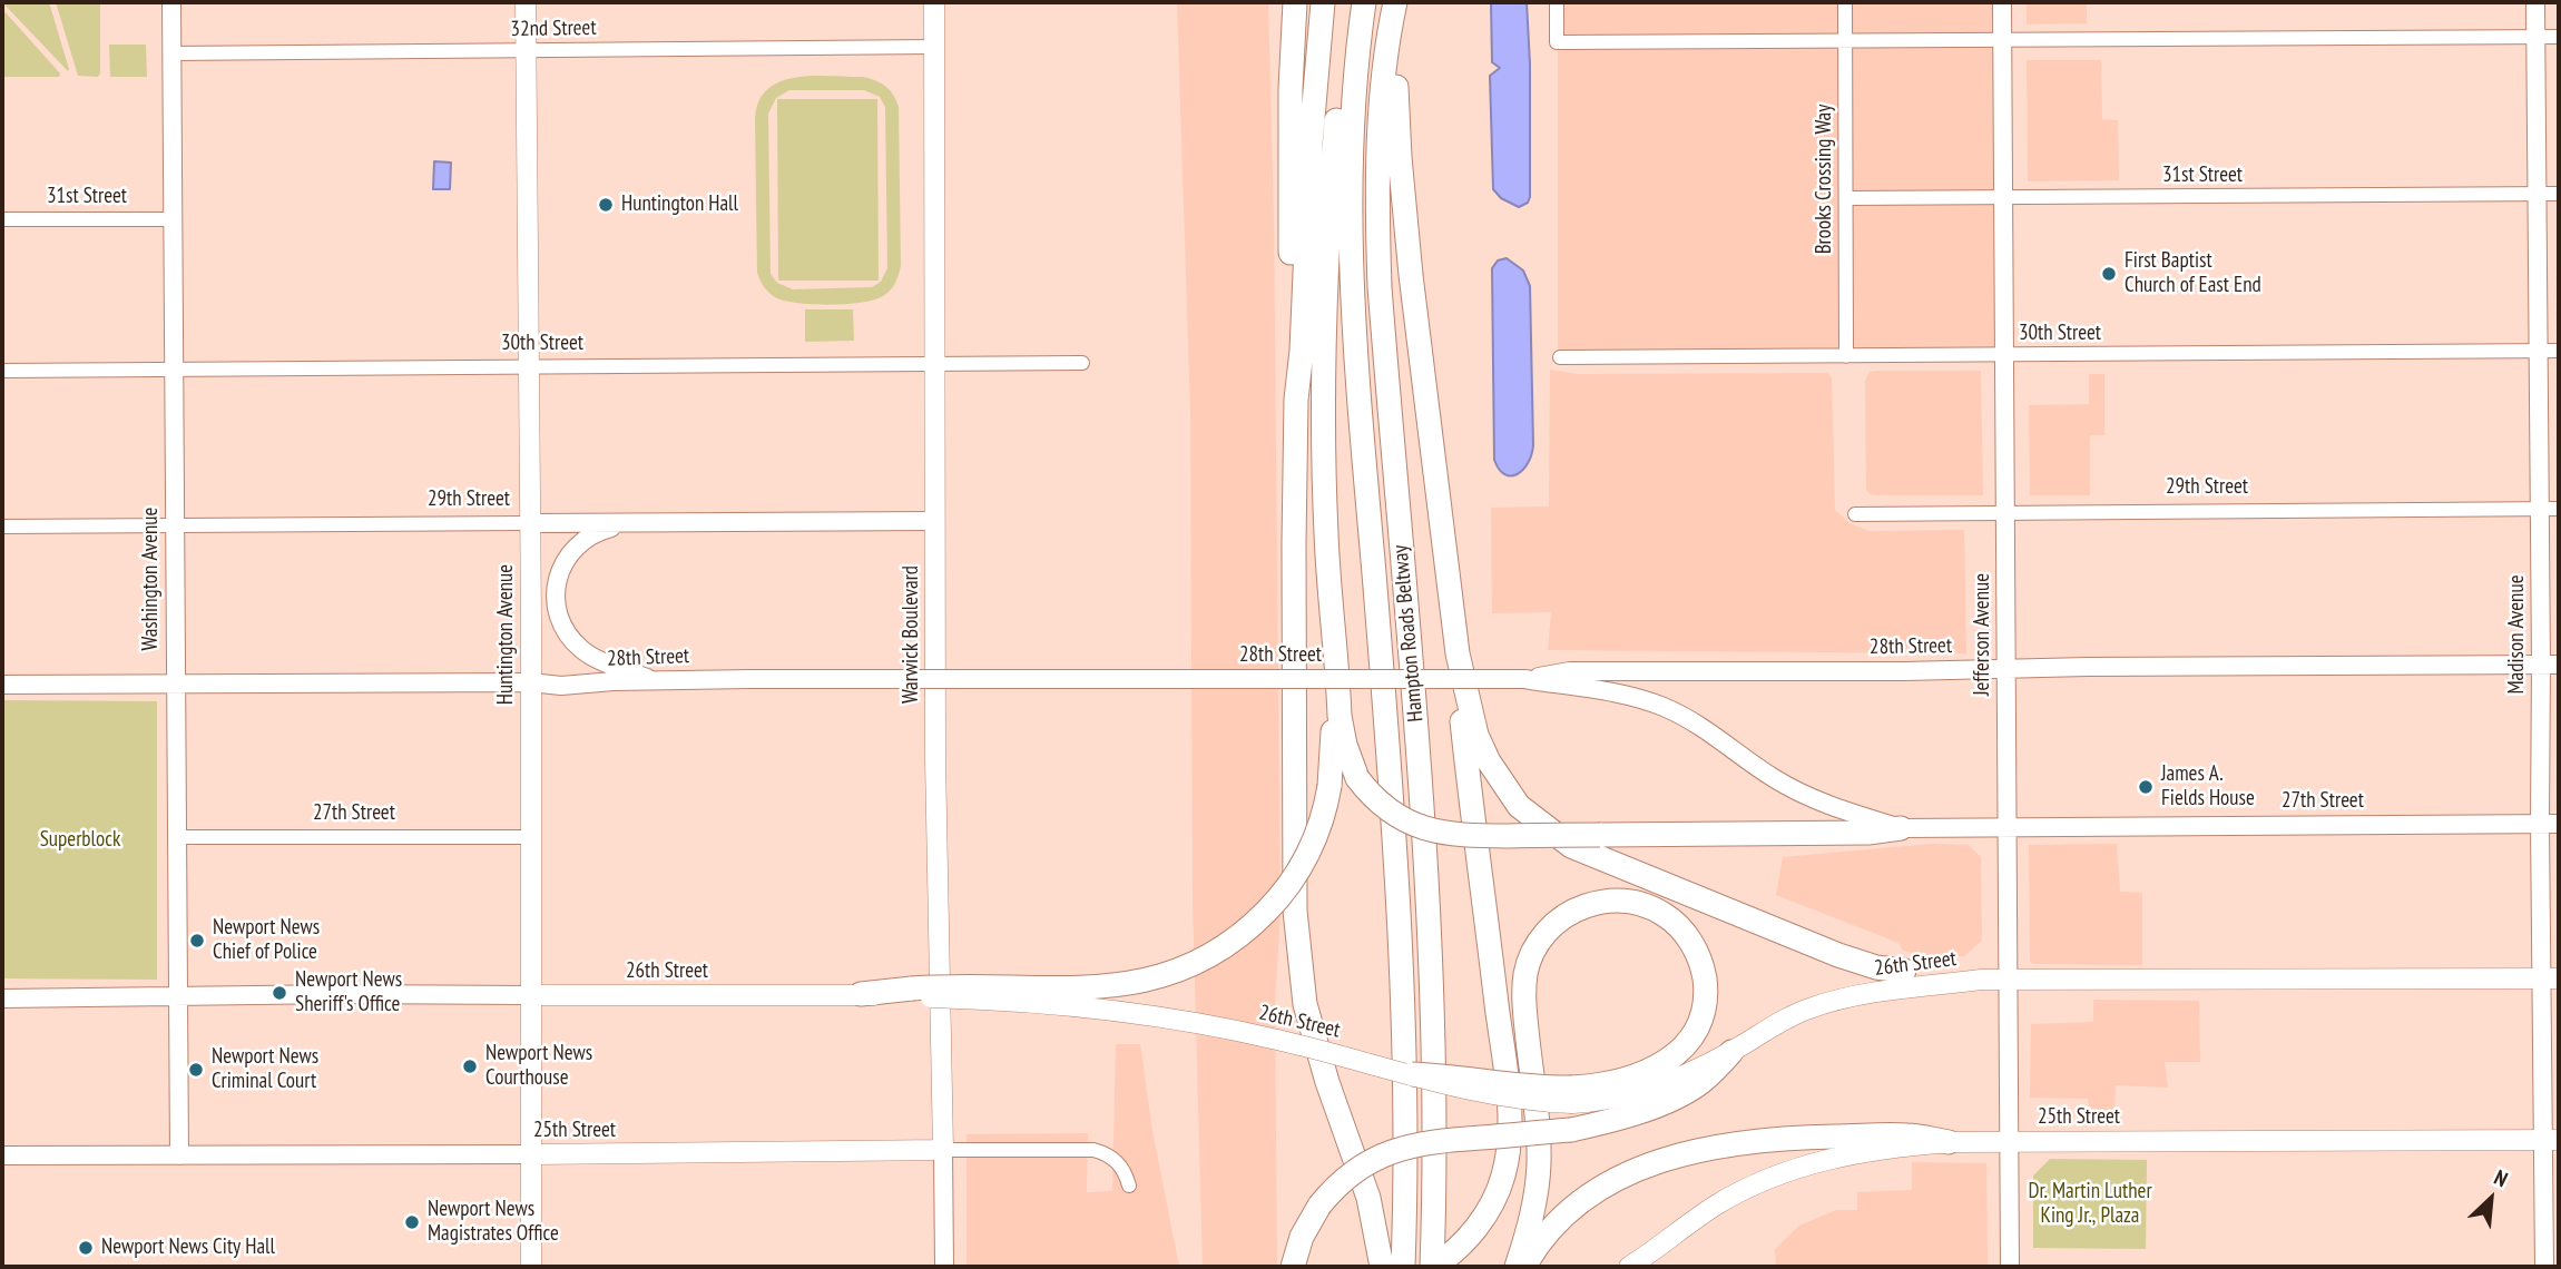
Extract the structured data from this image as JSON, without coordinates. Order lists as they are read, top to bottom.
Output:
{
  "streets": {
    "highway": ["Hampton Roads Beltway"],
    "main road": [
      "29th Street",
      "Washington Avenue",
      "Huntington Avenue",
      "Warwick Boulevard",
      "Jefferson Avenue",
      "Madison Avenue",
      "28th Street",
      "27th Street",
      "26th Street",
      "25th Street"
    ],
    "street": [
      "32nd Street",
      "31st Street",
      "Brooks Crossing Way",
      "30th Street"
    ]
  },
  "crossings": [
    ["32nd Street", "Washington Avenue"],
    ["32nd Street", "Huntington Avenue"],
    ["32nd Street", "Warwick Boulevard"],
    ["31st Street", "Brooks Crossing Way"],
    ["31st Street", "Washington Avenue"],
    ["31st Street", "Jefferson Avenue"],
    ["31st Street", "Madison Avenue"],
    ["Brooks Crossing Way", "30th Street"],
    ["30th Street", "Washington Avenue"],
    ["30th Street", "Huntington Avenue"],
    ["30th Street", "Warwick Boulevard"],
    ["30th Street", "Jefferson Avenue"],
    ["30th Street", "Madison Avenue"],
    ["29th Street", "Washington Avenue"],
    ["29th Street", "Huntington Avenue"],
    ["29th Street", "Warwick Boulevard"],
    ["29th Street", "Jefferson Avenue"],
    ["29th Street", "Madison Avenue"],
    ["Washington Avenue", "28th Street"],
    ["Washington Avenue", "27th Street"],
    ["Washington Avenue", "26th Street"],
    ["Washington Avenue", "25th Street"],
    ["Huntington Avenue", "28th Street"],
    ["Huntington Avenue", "27th Street"],
    ["Huntington Avenue", "26th Street"],
    ["Huntington Avenue", "25th Street"],
    ["Warwick Boulevard", "25th Street"],
    ["Jefferson Avenue", "28th Street"],
    ["Jefferson Avenue", "27th Street"],
    ["Jefferson Avenue", "26th Street"],
    ["Jefferson Avenue", "25th Street"],
    ["Madison Avenue", "28th Street"],
    ["Madison Avenue", "27th Street"],
    ["Madison Avenue", "26th Street"],
    ["Madison Avenue", "25th Street"],
    ["28th Street", "27th Street"]
  ],
  "parks": ["Superblock", "Dr. Martin Luther King Jr., Plaza"],
  "places": [
    "Huntington Hall",
    "First Baptist Church of East End",
    "James A. Fields House",
    "Newport News Chief of Police",
    "Newport News Sheriff's Office",
    "Newport News Courthouse",
    "Newport News Criminal Court",
    "Newport News Magistrates Office",
    "Newport News City Hall"
  ],
  "north": "top right"
}
